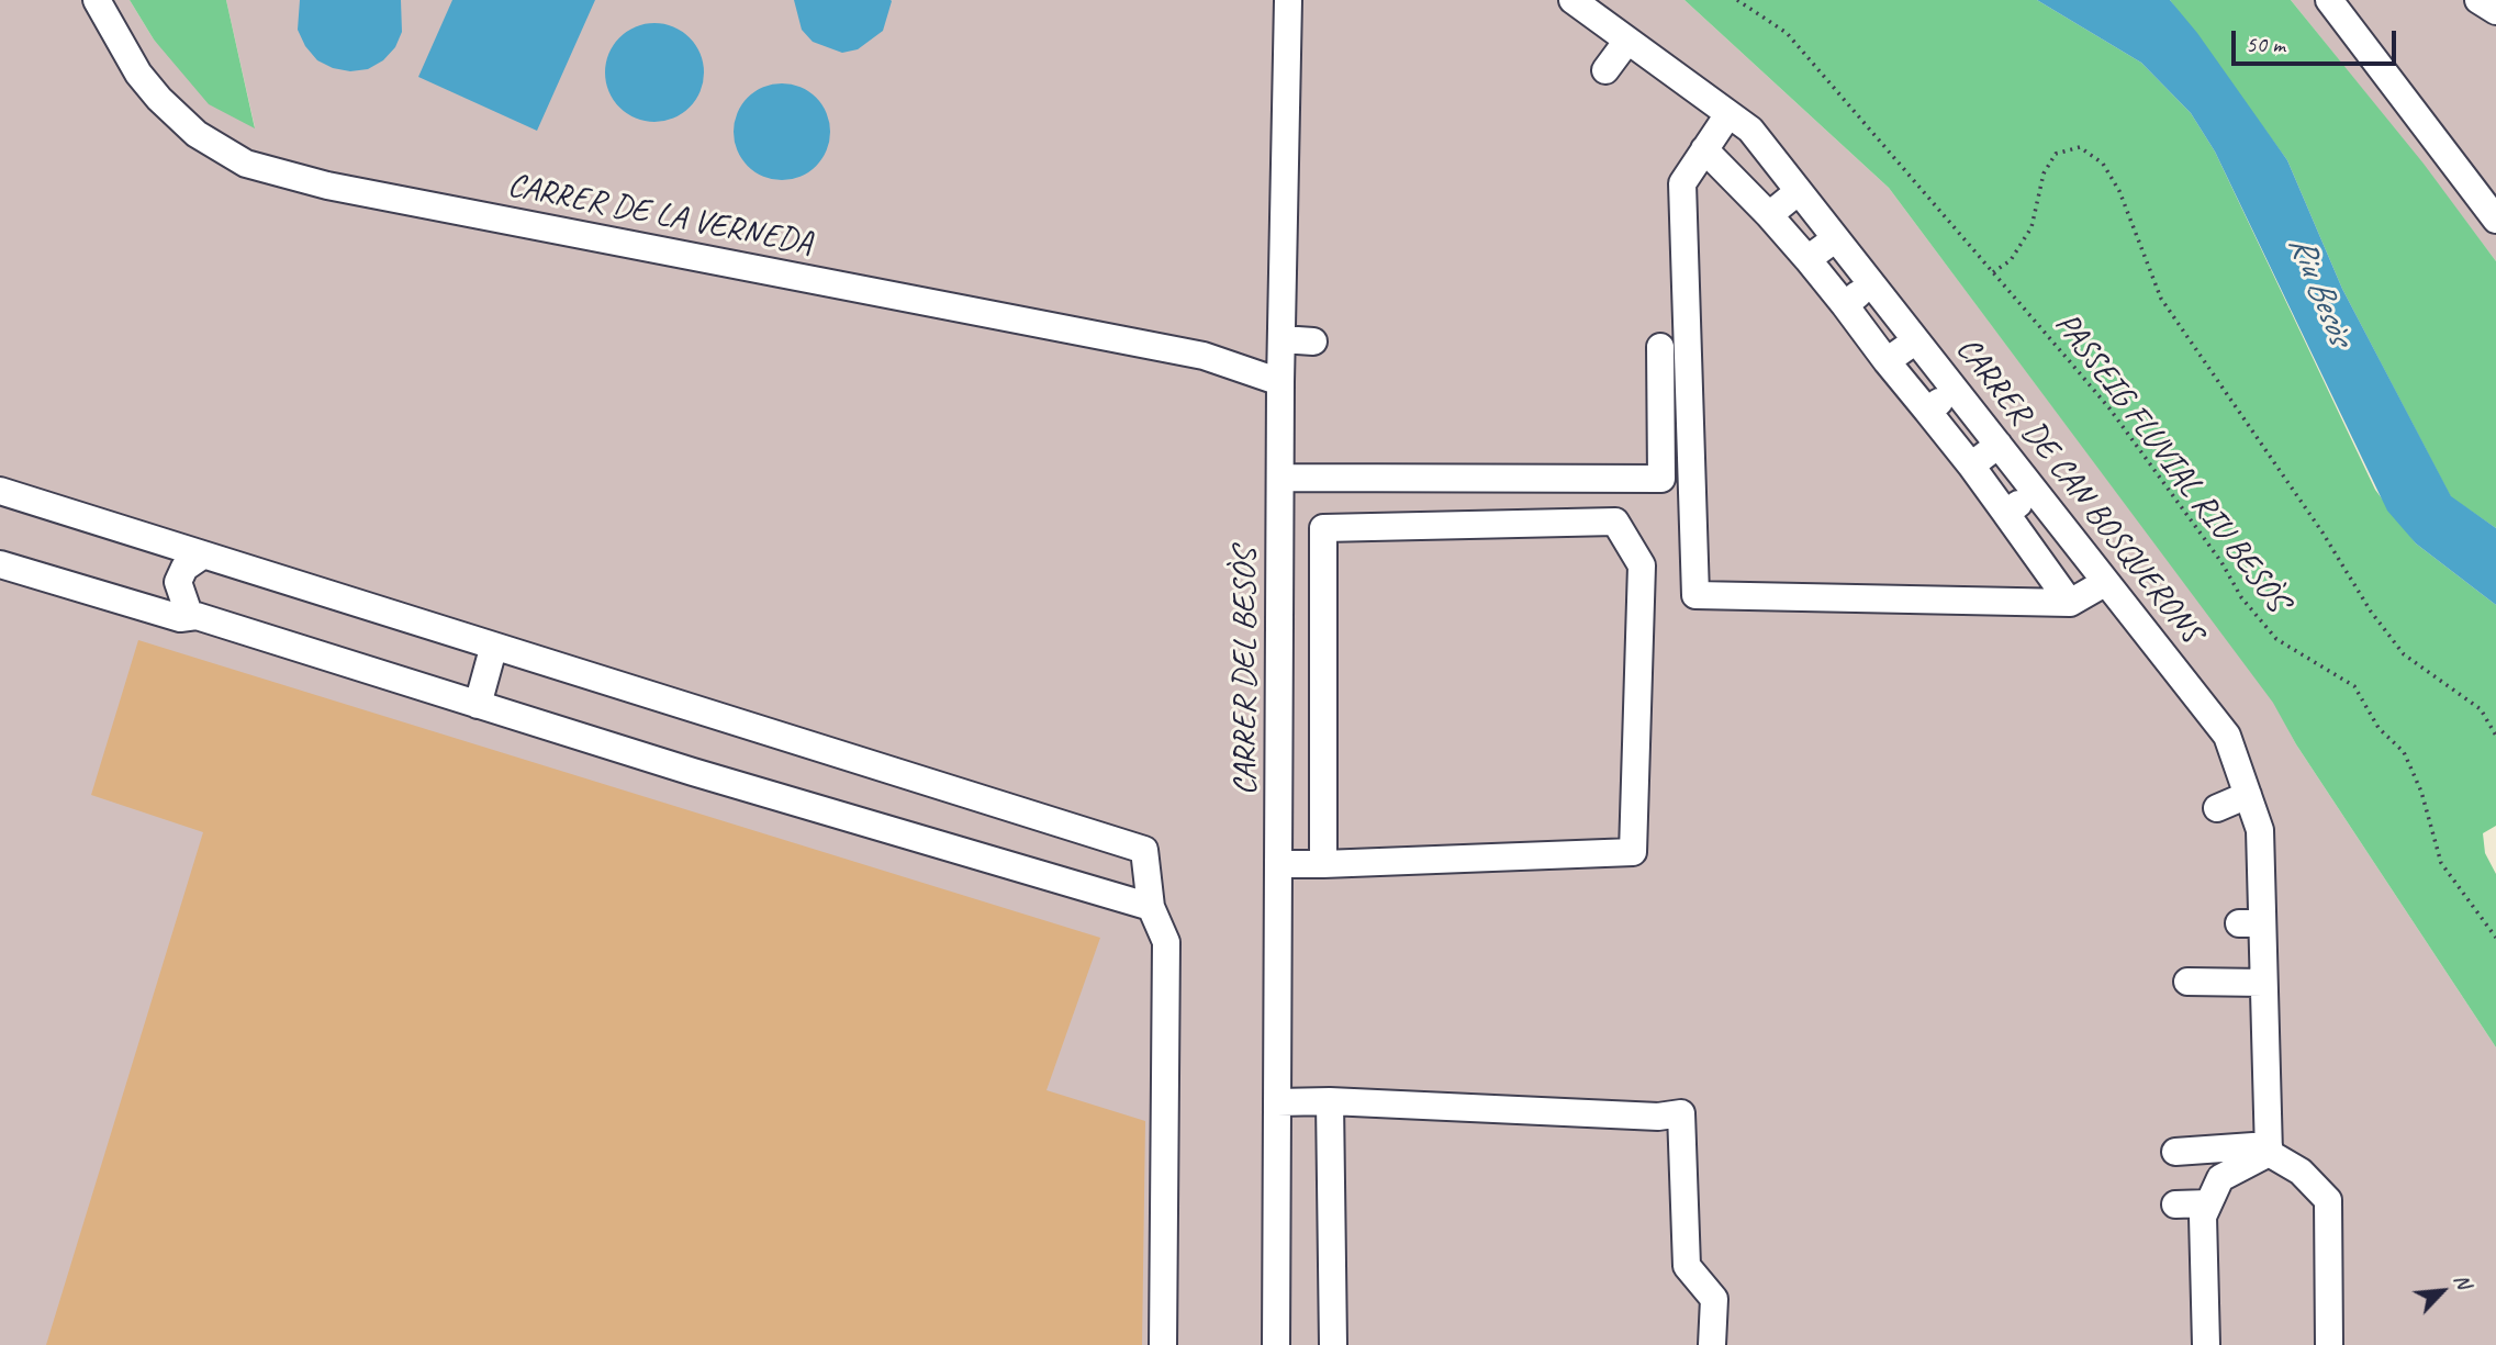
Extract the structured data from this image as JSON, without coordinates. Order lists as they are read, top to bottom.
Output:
{
  "streets": {
    "street": ["CARRER DE LA VERNEDA", "CARRER DE CAN BOSQUERONS", "CARRER DEL BESÒS"],
    "path": ["PASSEIG FLUVIAL RIU BESÒS"]
  },
  "crossings": [
    ["CARRER DE LA VERNEDA", "CARRER DEL BESÒS"]
  ],
  "water": ["Riu Besòs"],
  "scale_bar": "50 m",
  "north": "top right"
}
